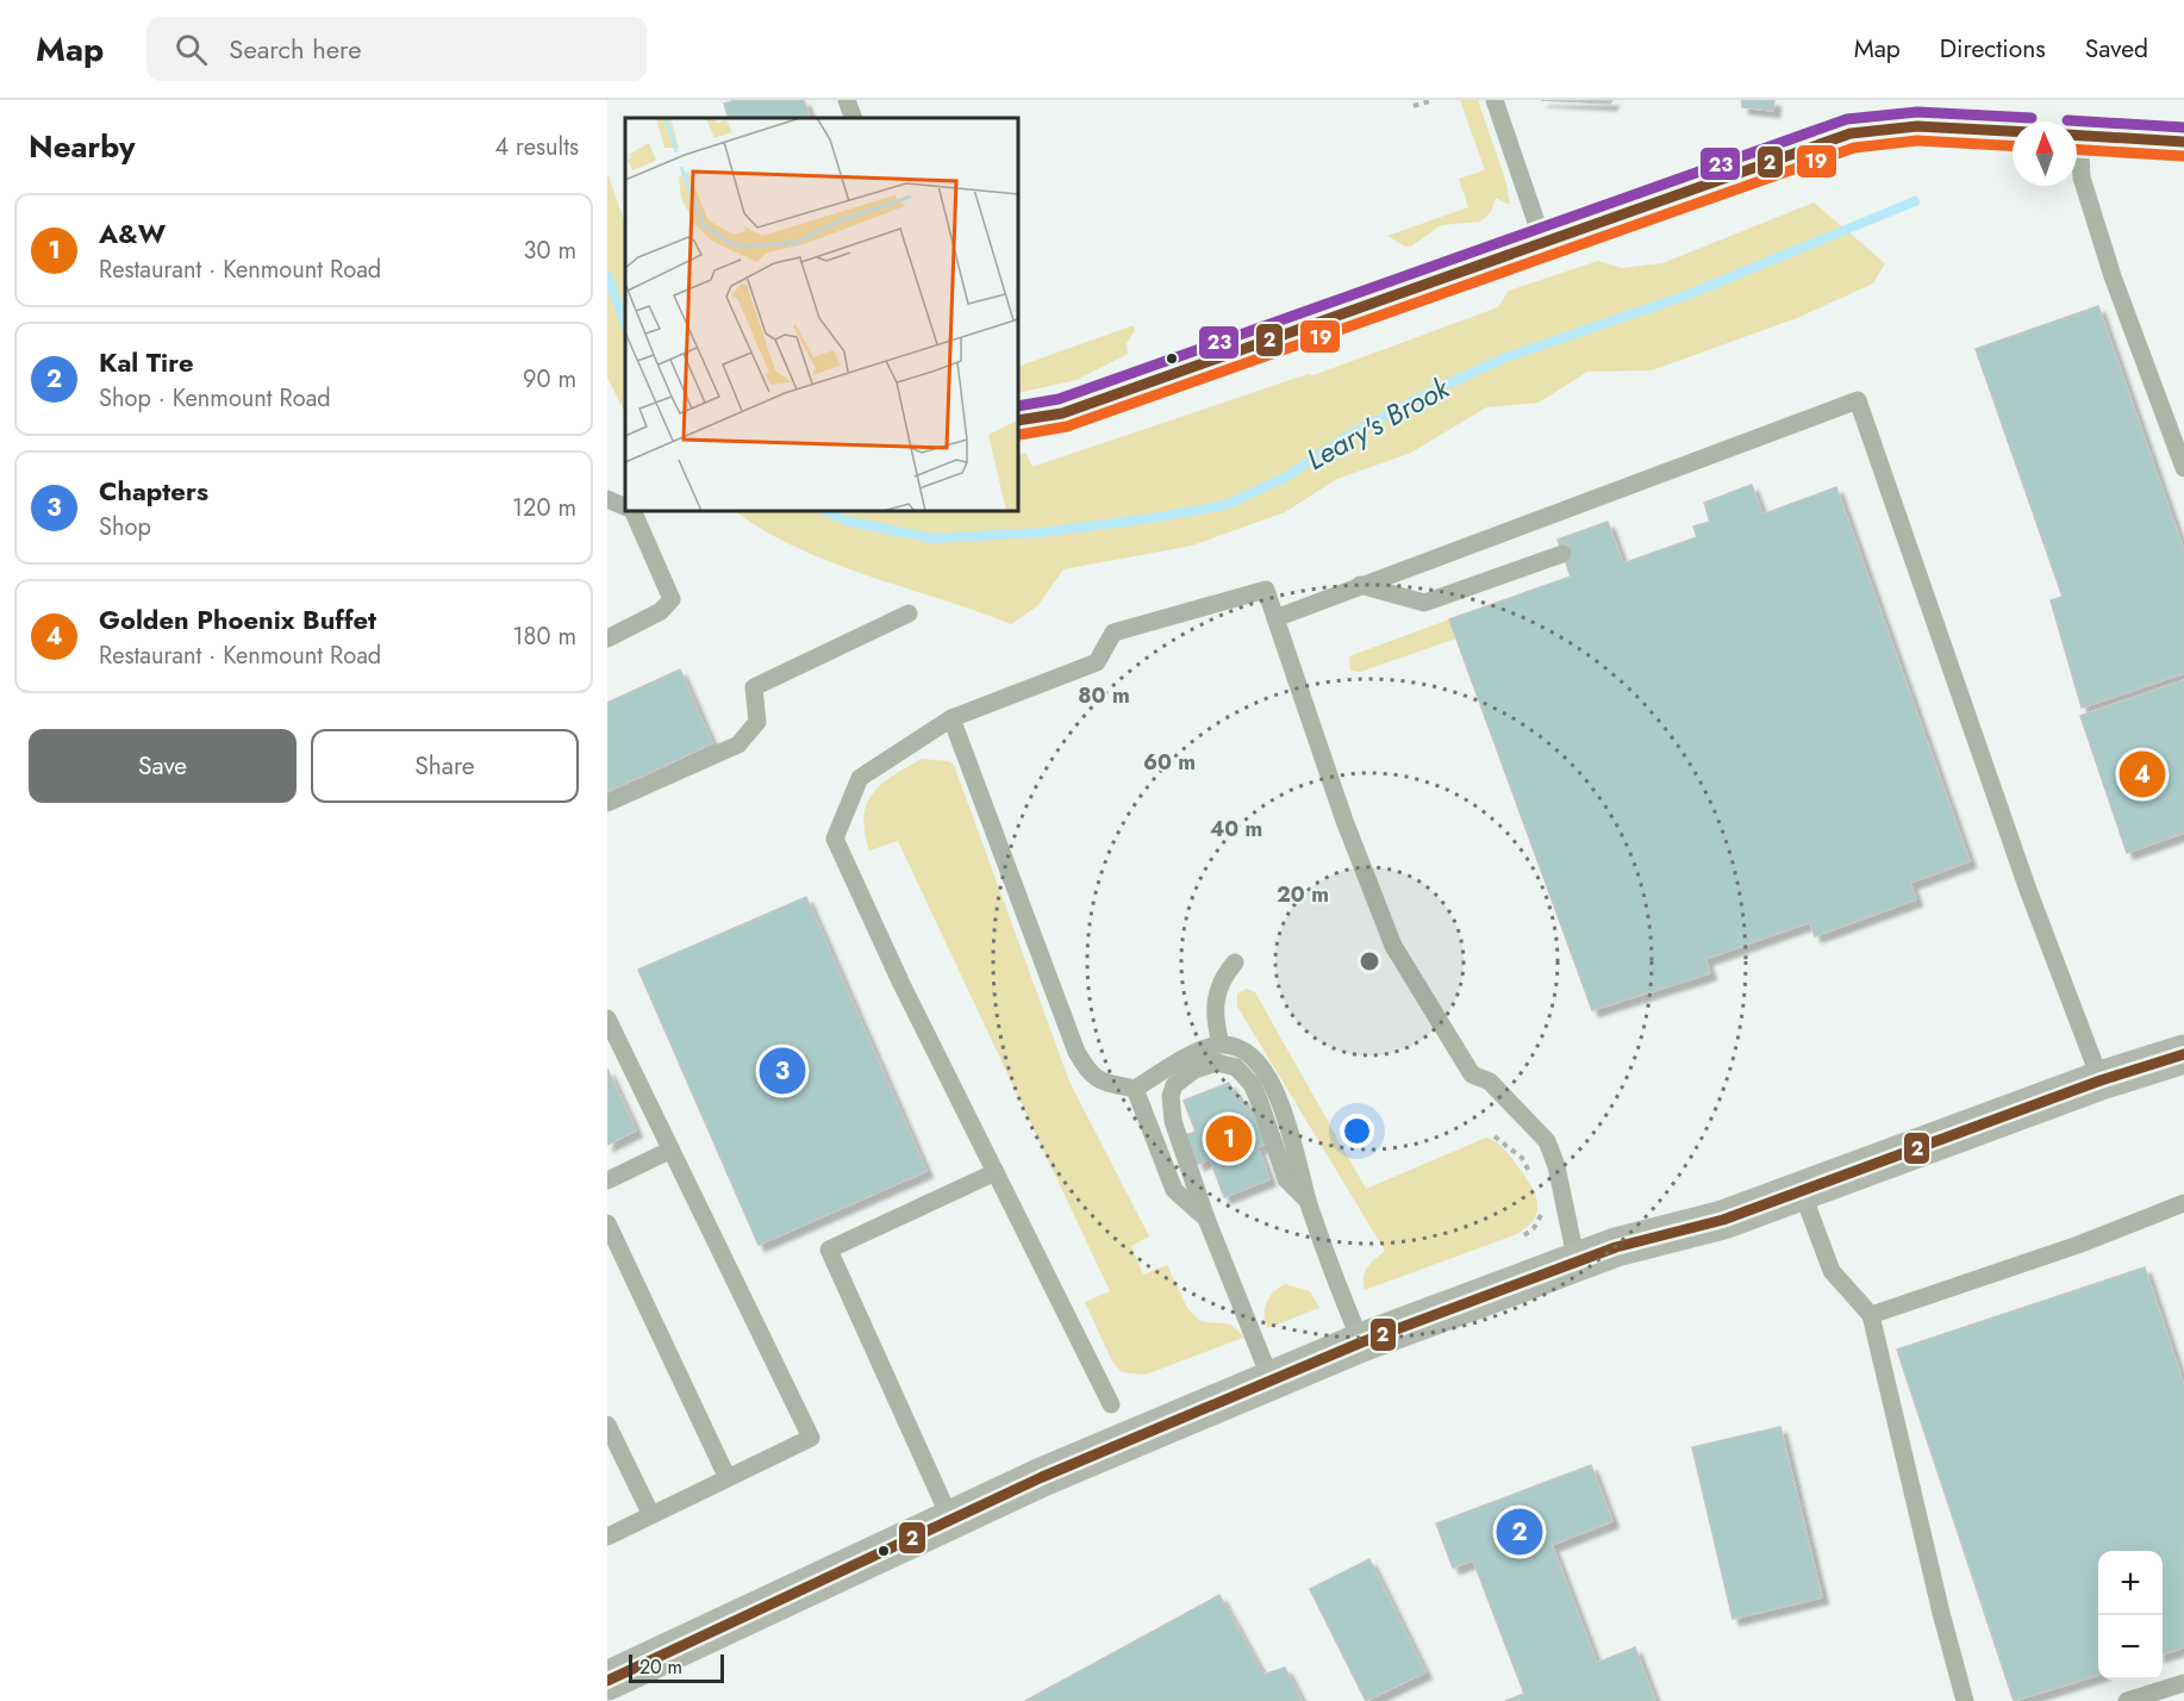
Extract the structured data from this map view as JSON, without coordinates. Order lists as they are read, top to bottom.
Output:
{
  "water": ["Leary's Brook"],
  "lines": ["transit line 23", "transit line 2", "transit line 19"],
  "scale_bar": "20 m",
  "north": "top",
  "page": {
    "header": "Map",
    "search": "Search here",
    "nav": ["Map", "Directions", "Saved"],
    "heading": ["Nearby", "4 results"],
    "list": [
      {
        "mark": "1",
        "name": "A&W",
        "note": "Restaurant · Kenmount Road",
        "value": "30 m"
      },
      {
        "mark": "2",
        "name": "Kal Tire",
        "note": "Shop · Kenmount Road",
        "value": "90 m"
      },
      {
        "mark": "3",
        "name": "Chapters",
        "note": "Shop",
        "value": "120 m"
      },
      {
        "mark": "4",
        "name": "Golden Phoenix Buffet",
        "note": "Restaurant · Kenmount Road",
        "value": "180 m"
      }
    ],
    "buttons": ["Save", "Share"],
    "pins": [
      "4",
      "3",
      "1",
      "2"
    ],
    "map_buttons": ["+", "−"],
    "scale": "20 m"
  },
  "rings": [
    "80 m",
    "60 m",
    "40 m",
    "20 m"
  ]
}
